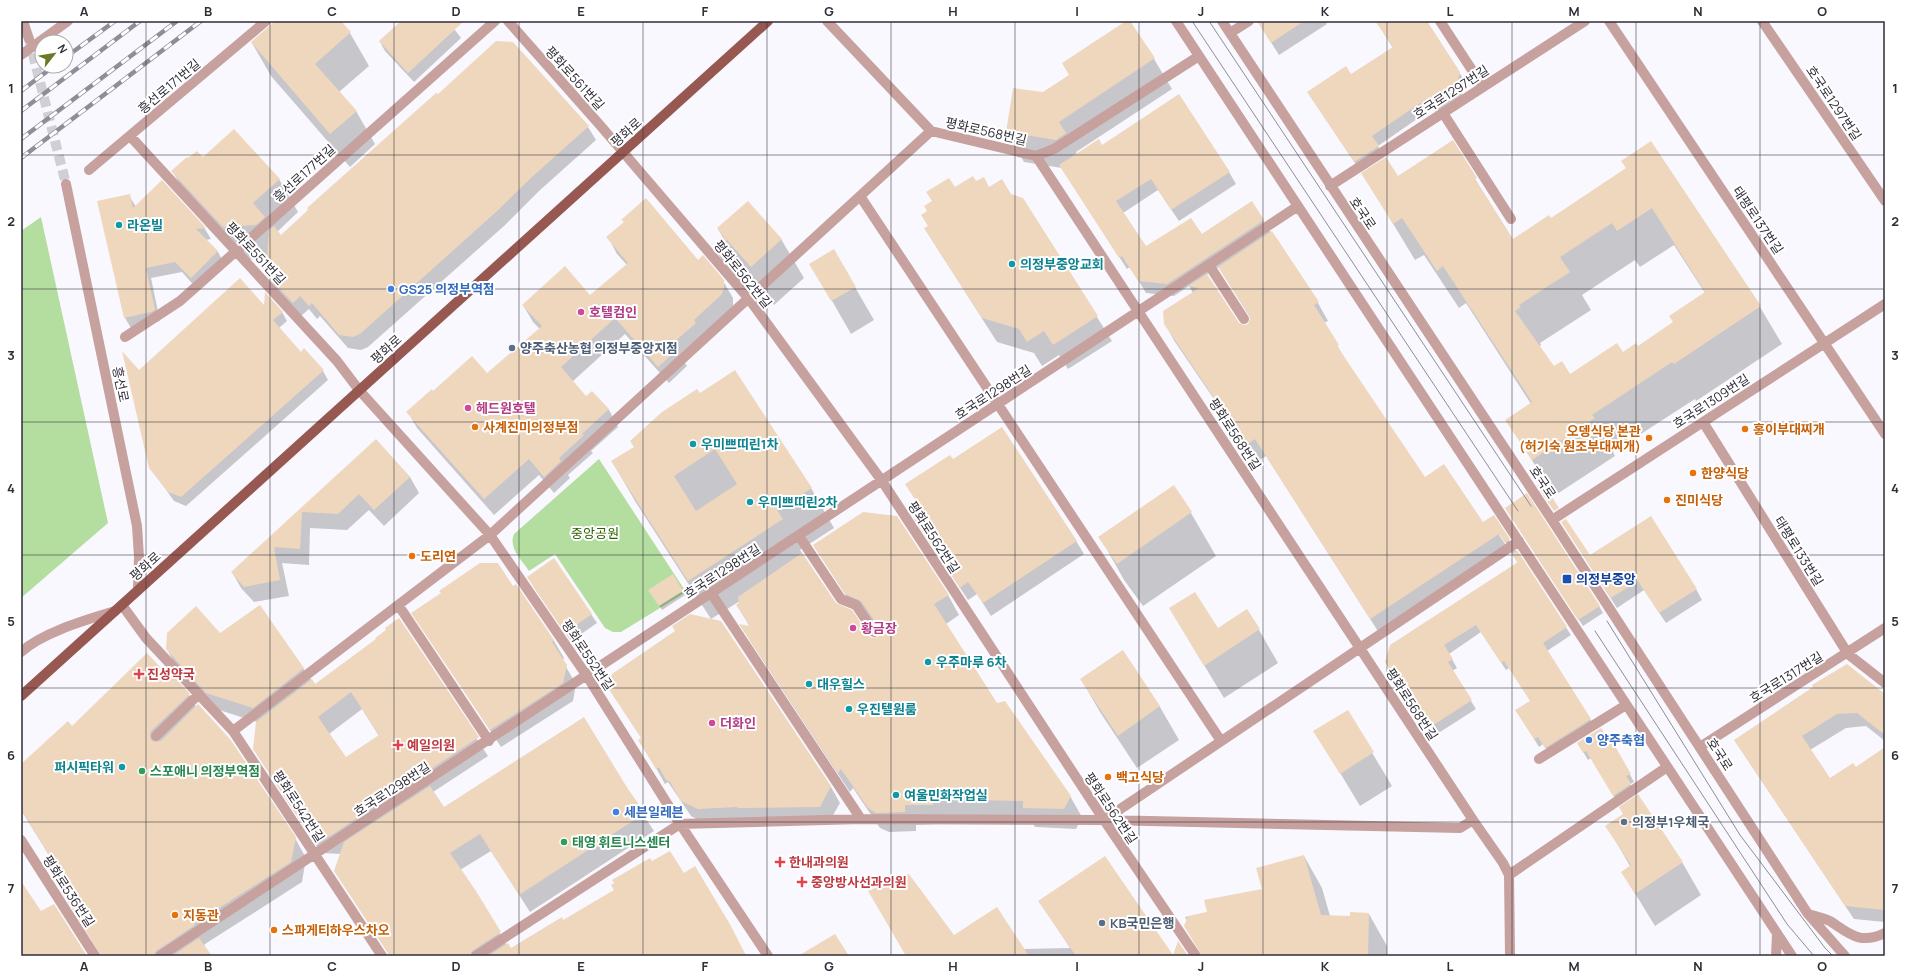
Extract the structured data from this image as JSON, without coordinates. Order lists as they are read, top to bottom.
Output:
{
  "streets": {
    "main road": ["평화로"],
    "street": [
      "평화로561번길",
      "흥선로171번길",
      "호국로1297번길",
      "평화로568번길",
      "흥선로177번길",
      "호국로",
      "태평로137번길",
      "평화로551번길",
      "평화로562번길",
      "흥선로",
      "호국로1298번길",
      "호국로1309번길",
      "태평로133번길",
      "평화로552번길",
      "호국로1317번길",
      "평화로542번길",
      "평화로536번길"
    ]
  },
  "crossings": [
    ["평화로561번길", "평화로"],
    ["평화로561번길", "평화로562번길"],
    ["흥선로171번길", "평화로551번길"],
    ["호국로1297번길", "호국로"],
    ["평화로568번길", "호국로1298번길"],
    ["평화로", "평화로551번길"],
    ["평화로", "평화로562번길"],
    ["평화로", "흥선로"],
    ["평화로", "평화로552번길"],
    ["평화로", "평화로542번길"],
    ["흥선로177번길", "평화로551번길"],
    ["호국로", "호국로1309번길"],
    ["호국로", "호국로1317번길"],
    ["태평로137번길", "호국로1309번길"],
    ["평화로551번길", "평화로552번길"],
    ["평화로562번길", "호국로1298번길"],
    ["호국로1298번길", "평화로552번길"],
    ["호국로1298번길", "평화로542번길"],
    ["호국로1309번길", "태평로133번길"],
    ["태평로133번길", "호국로1317번길"]
  ],
  "parks": ["중앙공원"],
  "places": {
    "other": [
      "라온빌",
      "의정부중앙교회",
      "GS25 의정부역점",
      "호텔컴인",
      "양주축산농협 의정부중앙지점",
      "헤드원호텔",
      "사계진미의정부점",
      "홍이부대찌개",
      "오뎅식당 본관 (허기숙 원조부대찌개)",
      "우미쁘띠린1차",
      "한양식당",
      "진미식당",
      "우미쁘띠린2차",
      "도리연",
      "황금장",
      "우주마루 6차",
      "대우힐스",
      "우진텔원룸",
      "더화인",
      "양주축협",
      "퍼시픽타워",
      "스포애니 의정부역점",
      "백고식당",
      "여울민화작업실",
      "세븐일레븐",
      "의정부1우체국",
      "태영 휘트니스센터",
      "지동관",
      "KB국민은행",
      "스파게티하우스차오"
    ],
    "transit": ["의정부중앙"],
    "health": [
      "진성약국",
      "예일의원",
      "한내과의원",
      "중앙방사선과의원"
    ]
  },
  "north": "top right",
  "grid": {
    "columns": [
      "A",
      "B",
      "C",
      "D",
      "E",
      "F",
      "G",
      "H",
      "I",
      "J",
      "K",
      "L",
      "M",
      "N",
      "O"
    ],
    "rows": [
      "1",
      "2",
      "3",
      "4",
      "5",
      "6",
      "7"
    ]
  }
}
